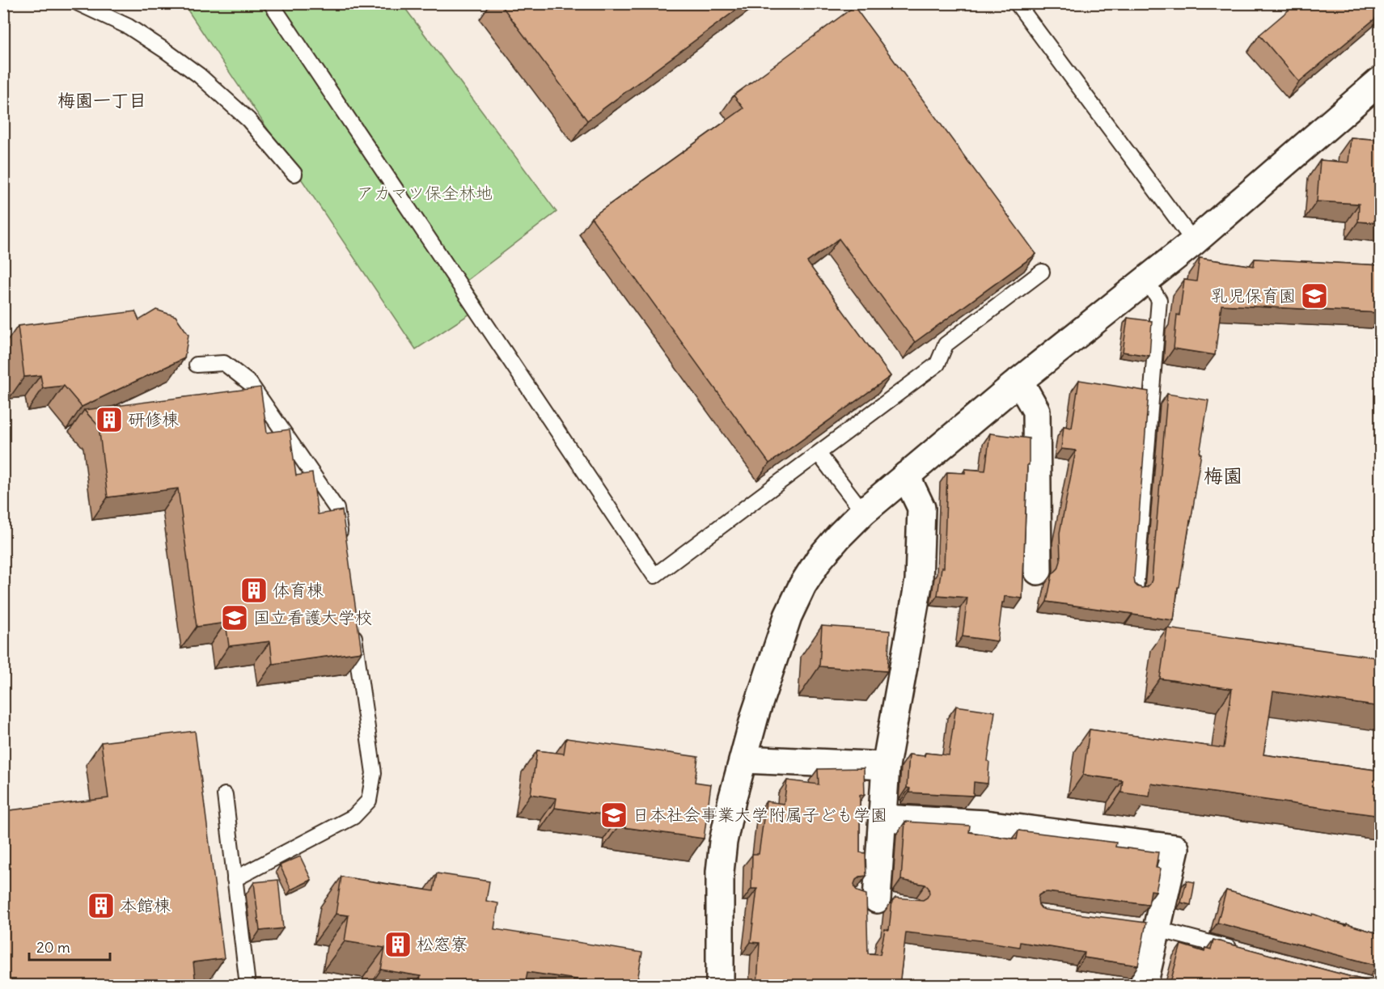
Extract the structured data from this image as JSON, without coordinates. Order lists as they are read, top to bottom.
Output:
{
  "districts": ["梅園一丁目", "梅園"],
  "parks": ["アカマツ保全林地"],
  "places": {
    "school or university": ["乳児保育園", "国立看護大学校", "日本社会事業大学附属子ども学園"],
    "building": [
      "研修棟",
      "体育棟",
      "本館棟",
      "松窓寮"
    ]
  },
  "scale_bar": "20 m"
}
